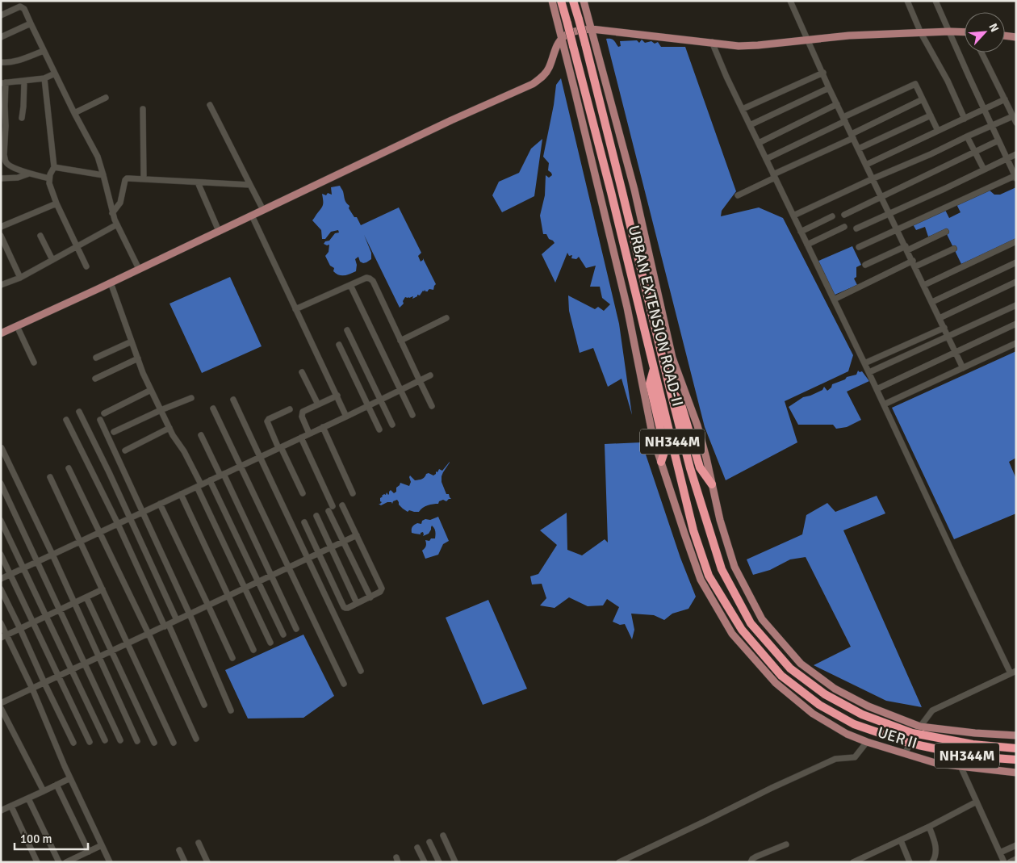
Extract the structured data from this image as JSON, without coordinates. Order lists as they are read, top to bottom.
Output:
{
  "streets": {
    "highway": ["URBAN EXTENSION ROAD-II", "NH344M"],
    "main road": ["UER II"]
  },
  "crossings": [
    ["URBAN EXTENSION ROAD-II", "UER II"]
  ],
  "scale_bar": "100 m",
  "north": "top right"
}
